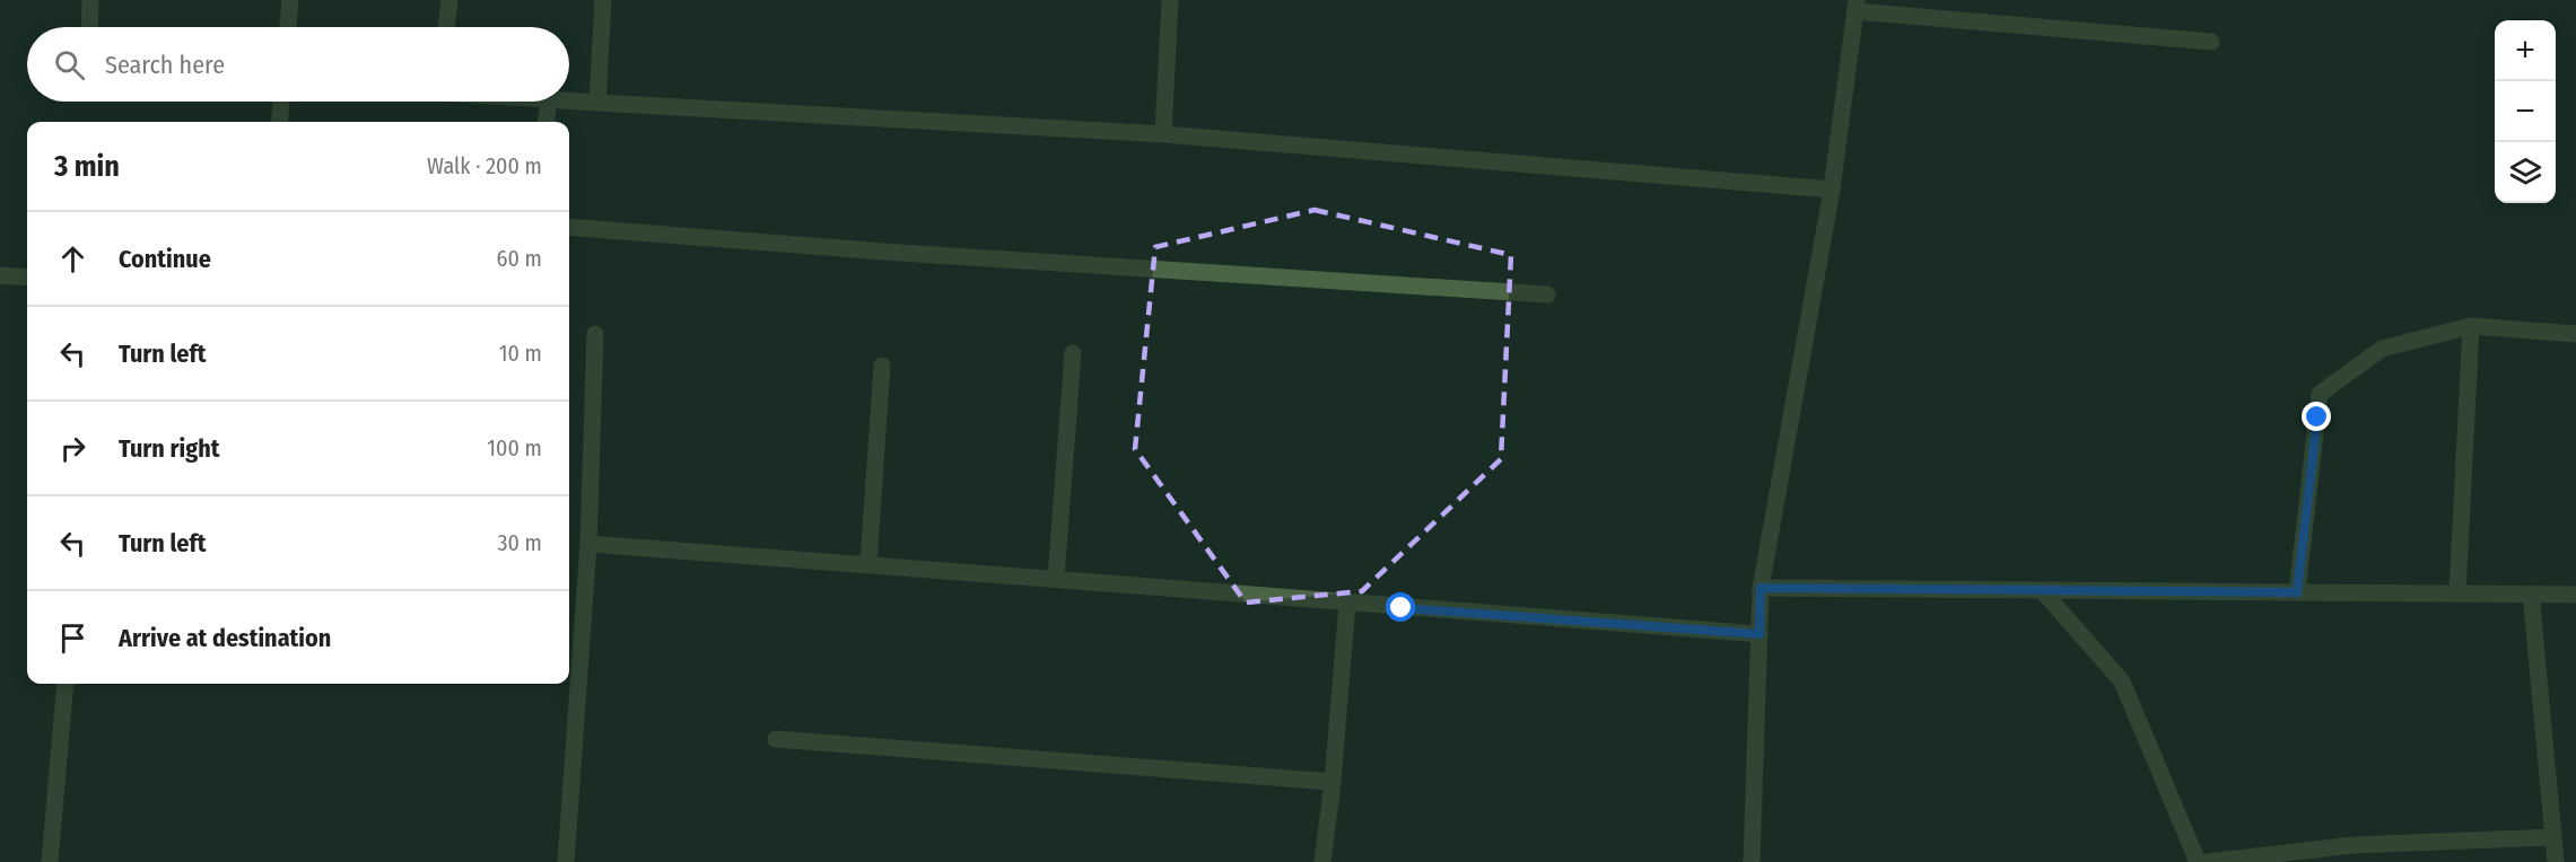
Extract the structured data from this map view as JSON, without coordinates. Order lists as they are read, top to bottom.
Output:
{
  "page": {
    "map_buttons": ["+", "−"],
    "search": "Search here",
    "heading": ["3 min", "Walk · 200 m"],
    "list": [
      ["Continue", "60 m"],
      ["Turn left", "10 m"],
      ["Turn right", "100 m"],
      ["Turn left", "30 m"],
      "Arrive at destination"
    ]
  }
}
